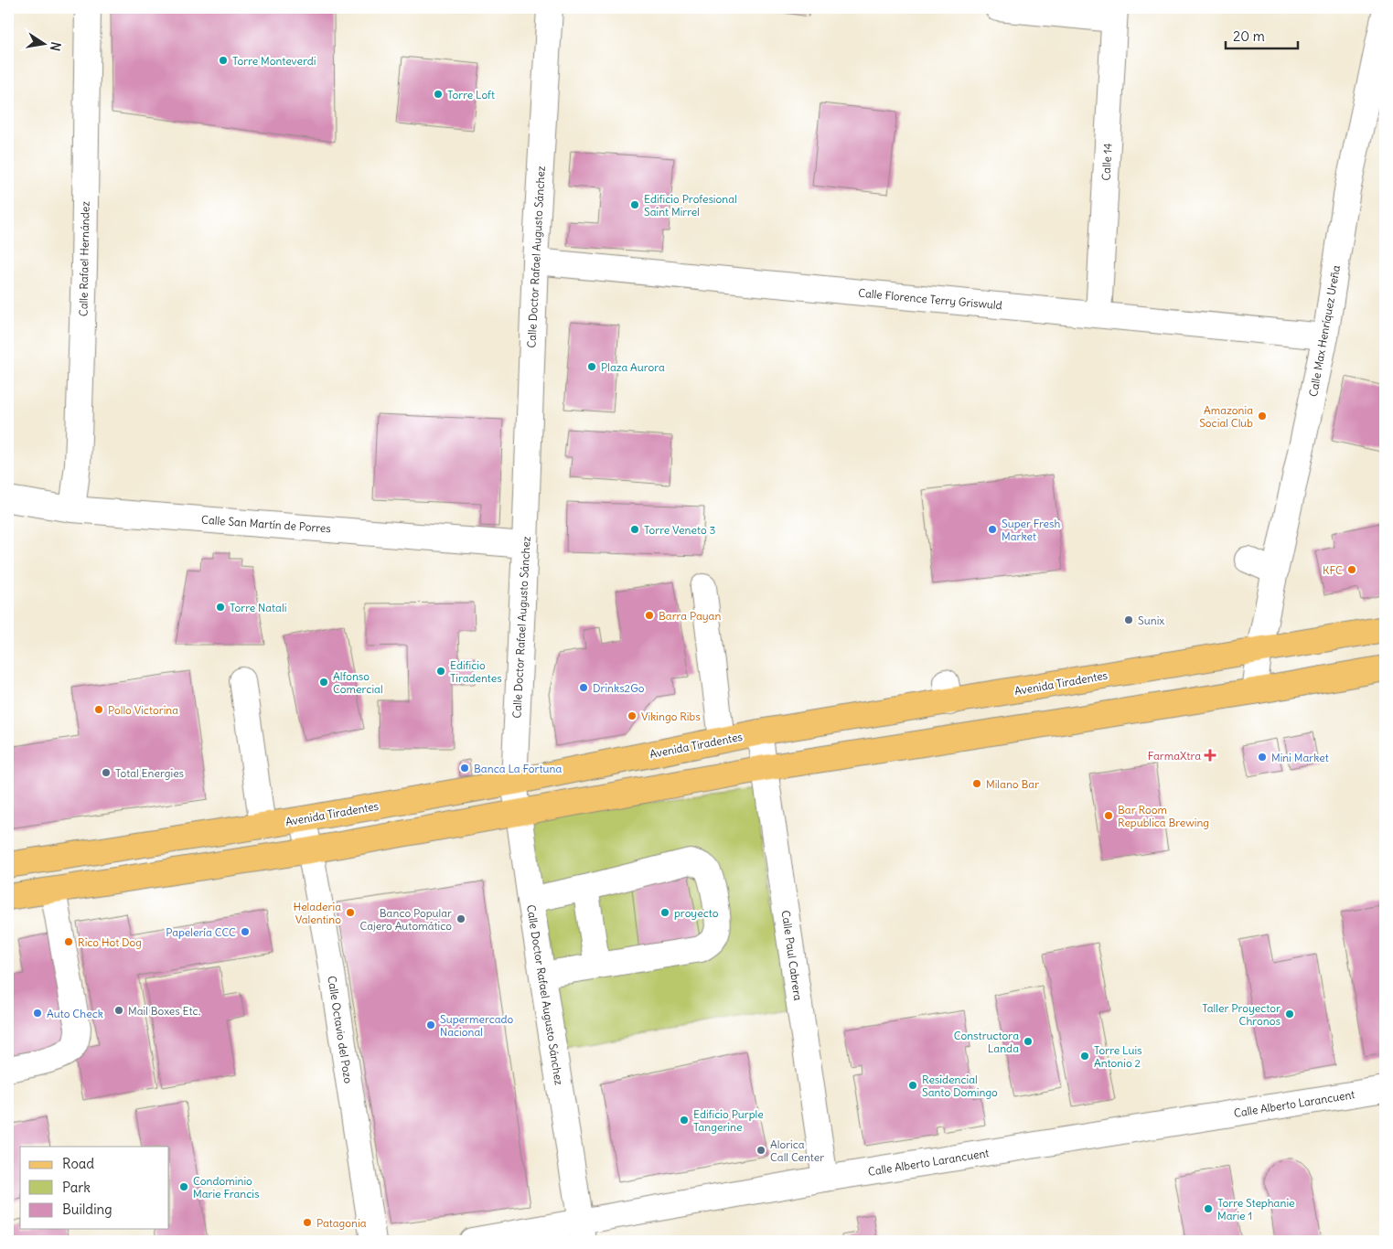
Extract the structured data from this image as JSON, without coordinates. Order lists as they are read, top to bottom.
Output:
{
  "streets": {
    "main road": ["Avenida Tiradentes"],
    "street": [
      "Calle 14",
      "Calle Doctor Rafael Augusto Sánchez",
      "Calle Rafael Hernández",
      "Calle Florence Terry Griswuld",
      "Calle Max Henríquez Ureña",
      "Calle San Martín de Porres",
      "Calle Paul Cabrera",
      "Calle Octavio del Pozo",
      "Calle Alberto Larancuent"
    ]
  },
  "crossings": [
    ["Calle 14", "Calle Florence Terry Griswuld"],
    ["Calle Doctor Rafael Augusto Sánchez", "Calle Florence Terry Griswuld"],
    ["Calle Doctor Rafael Augusto Sánchez", "Calle San Martín de Porres"],
    ["Calle Doctor Rafael Augusto Sánchez", "Avenida Tiradentes"],
    ["Calle Doctor Rafael Augusto Sánchez", "Calle Alberto Larancuent"],
    ["Calle Rafael Hernández", "Calle San Martín de Porres"],
    ["Calle Florence Terry Griswuld", "Calle Max Henríquez Ureña"],
    ["Calle Max Henríquez Ureña", "Avenida Tiradentes"],
    ["Avenida Tiradentes", "Calle Paul Cabrera"],
    ["Avenida Tiradentes", "Calle Octavio del Pozo"],
    ["Calle Paul Cabrera", "Calle Alberto Larancuent"]
  ],
  "places": {
    "other": [
      "Torre Monteverdi",
      "Torre Loft",
      "Edificio Profesional Saint Mirrel",
      "Plaza Aurora",
      "Amazonia Social Club",
      "Torre Veneto 3",
      "Super Fresh Market",
      "KFC",
      "Torre Natali",
      "Barra Payan",
      "Sunix",
      "Edificio Tiradentes",
      "Alfonso Comercial",
      "Drinks2Go",
      "Pollo Victorina",
      "Vikingo Ribs",
      "Mini Market",
      "Banca La Fortuna",
      "Total Energies",
      "Milano Bar",
      "Bar Room Republica Brewing",
      "Heladeria Valentino",
      "proyecto",
      "Banco Popular Cajero Automático",
      "Papelería CCC",
      "Rico Hot Dog",
      "Mail Boxes Etc.",
      "Auto Check",
      "Taller Proyector Chronos",
      "Supermercado Nacional",
      "Constructora Landa",
      "Torre Luis Antonio 2",
      "Residencial Santo Domingo",
      "Edificio Purple Tangerine",
      "Alorica Call Center",
      "Condominio Marie Francis",
      "Torre Stephanie Marie 1",
      "Patagonia"
    ],
    "health": ["FarmaXtra"]
  },
  "legend": ["Road", "Park", "Building"],
  "scale_bar": "20 m",
  "north": "right"
}
